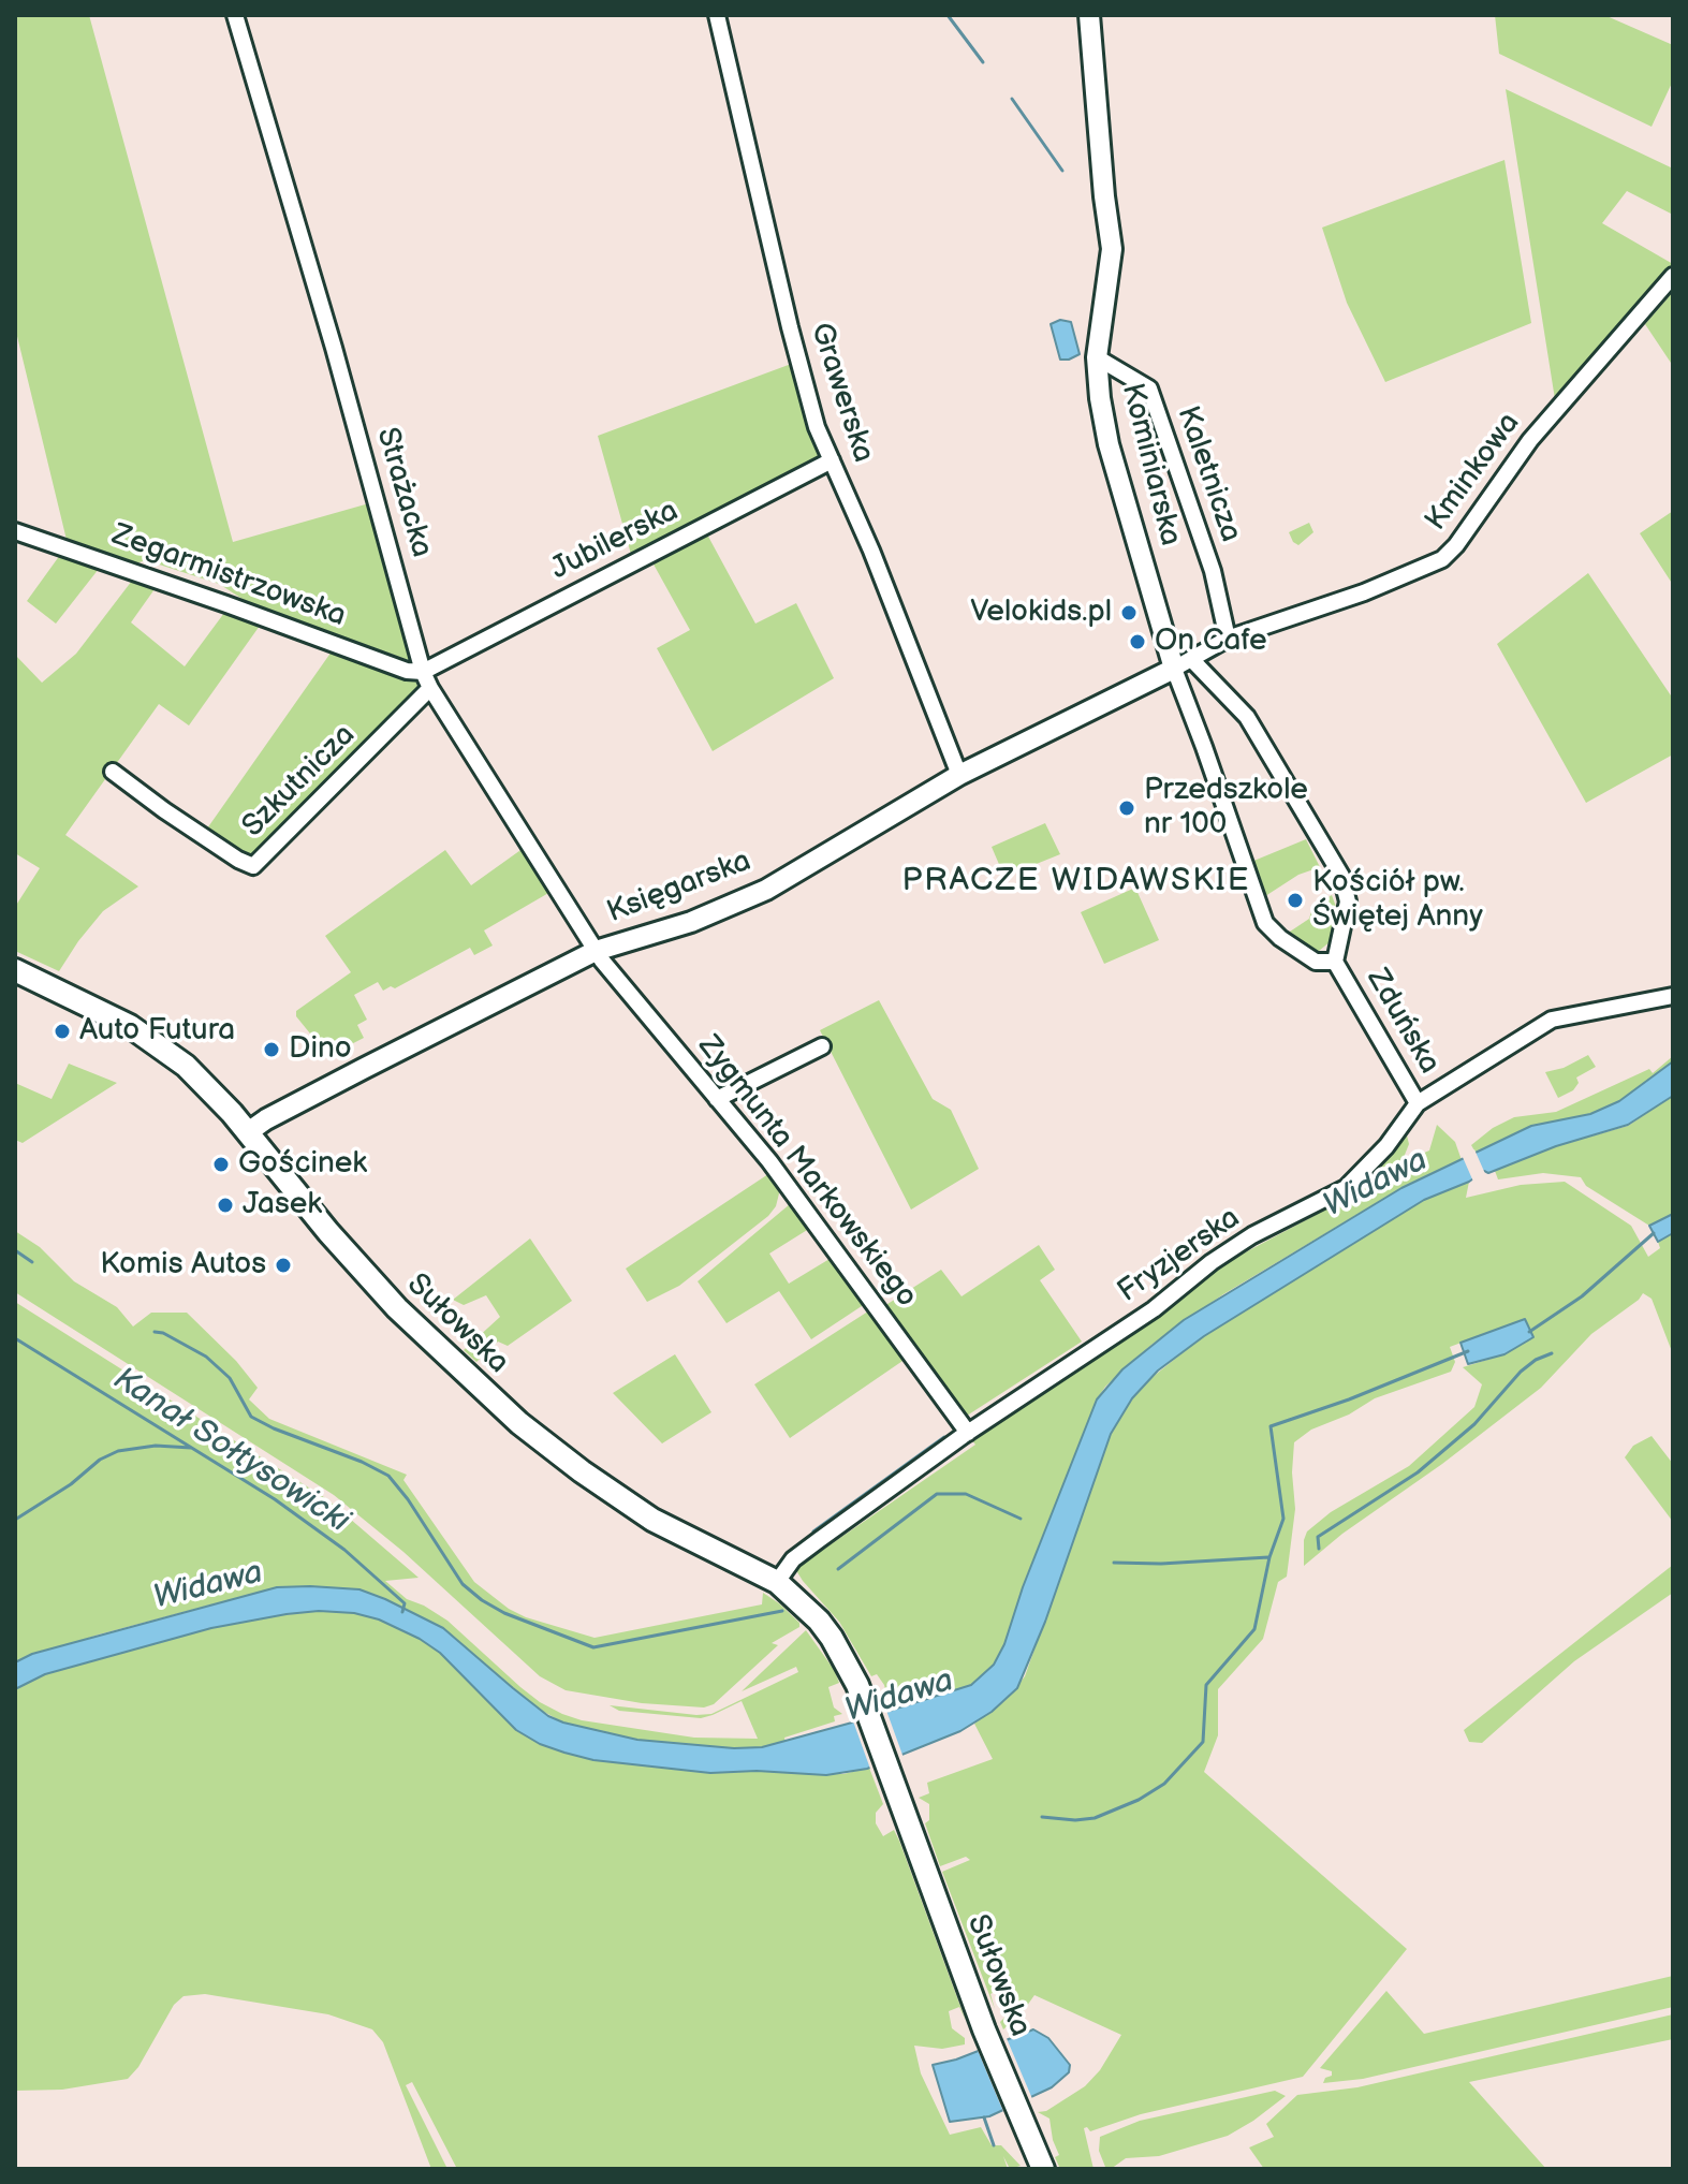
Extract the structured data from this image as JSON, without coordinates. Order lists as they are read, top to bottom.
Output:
{
  "streets": {
    "main road": ["Sułowska"],
    "street": [
      "Grawerska",
      "Kominiarska",
      "Kminkowa",
      "Kaletnicza",
      "Strażacka",
      "Jubilerska",
      "Zegarmistrzowska",
      "Szkutnicza",
      "Księgarska",
      "Zduńska",
      "Zygmunta Markowskiego",
      "Fryzjerska"
    ]
  },
  "crossings": [
    ["Grawerska", "Jubilerska"],
    ["Grawerska", "Księgarska"],
    ["Kominiarska", "Kminkowa"],
    ["Kominiarska", "Kaletnicza"],
    ["Kominiarska", "Księgarska"],
    ["Kominiarska", "Zduńska"],
    ["Kminkowa", "Kaletnicza"],
    ["Kminkowa", "Księgarska"],
    ["Kminkowa", "Zduńska"],
    ["Strażacka", "Jubilerska"],
    ["Strażacka", "Zegarmistrzowska"],
    ["Strażacka", "Szkutnicza"],
    ["Strażacka", "Księgarska"],
    ["Strażacka", "Zygmunta Markowskiego"],
    ["Jubilerska", "Zegarmistrzowska"],
    ["Księgarska", "Zduńska"],
    ["Księgarska", "Zygmunta Markowskiego"],
    ["Księgarska", "Sułowska"],
    ["Zduńska", "Fryzjerska"],
    ["Zygmunta Markowskiego", "Fryzjerska"],
    ["Fryzjerska", "Sułowska"]
  ],
  "districts": ["PRACZE WIDAWSKIE"],
  "water": ["Widawa", "Kanał Sołtysowicki"],
  "places": [
    "Velokids.pl",
    "On Cafe",
    "Przedszkole nr 100",
    "Kościół pw. Świętej Anny",
    "Auto Futura",
    "Dino",
    "Gościnek",
    "Jasek",
    "Komis Autos"
  ]
}
